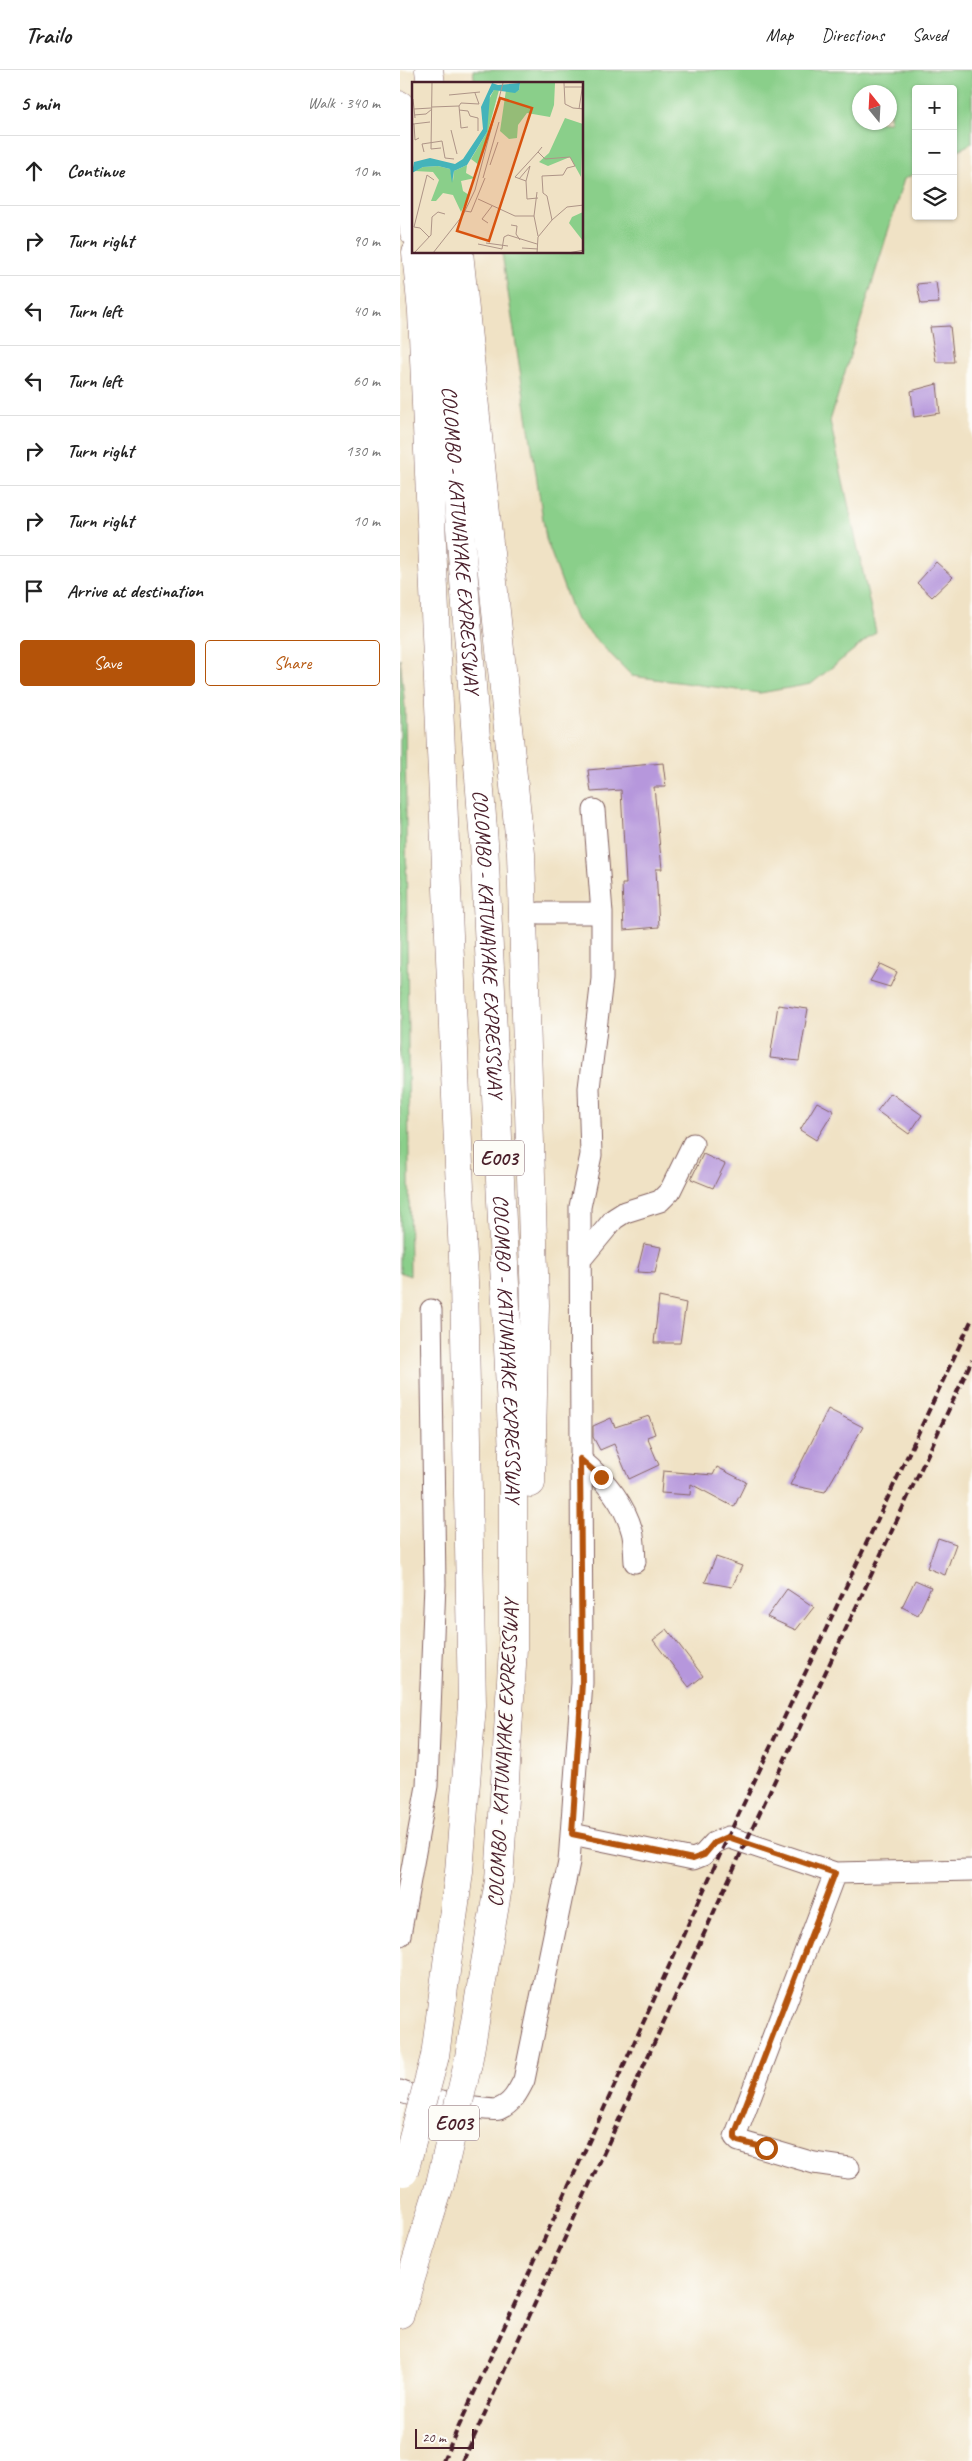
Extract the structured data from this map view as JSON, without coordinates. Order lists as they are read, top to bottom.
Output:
{
  "streets": {
    "highway": ["COLOMBO - KATUNAYAKE EXPRESSWAY", "E003"]
  },
  "scale_bar": "20 m",
  "north": "top",
  "page": {
    "header": "Trailo",
    "nav": ["Map", "Directions", "Saved"],
    "heading": ["5 min", "Walk · 340 m"],
    "map_buttons": ["+", "−"],
    "list": [
      ["Continue", "10 m"],
      ["Turn right", "90 m"],
      ["Turn left", "40 m"],
      ["Turn left", "60 m"],
      ["Turn right", "130 m"],
      ["Turn right", "10 m"],
      "Arrive at destination"
    ],
    "buttons": ["Save", "Share"],
    "scale": "20 m"
  }
}
